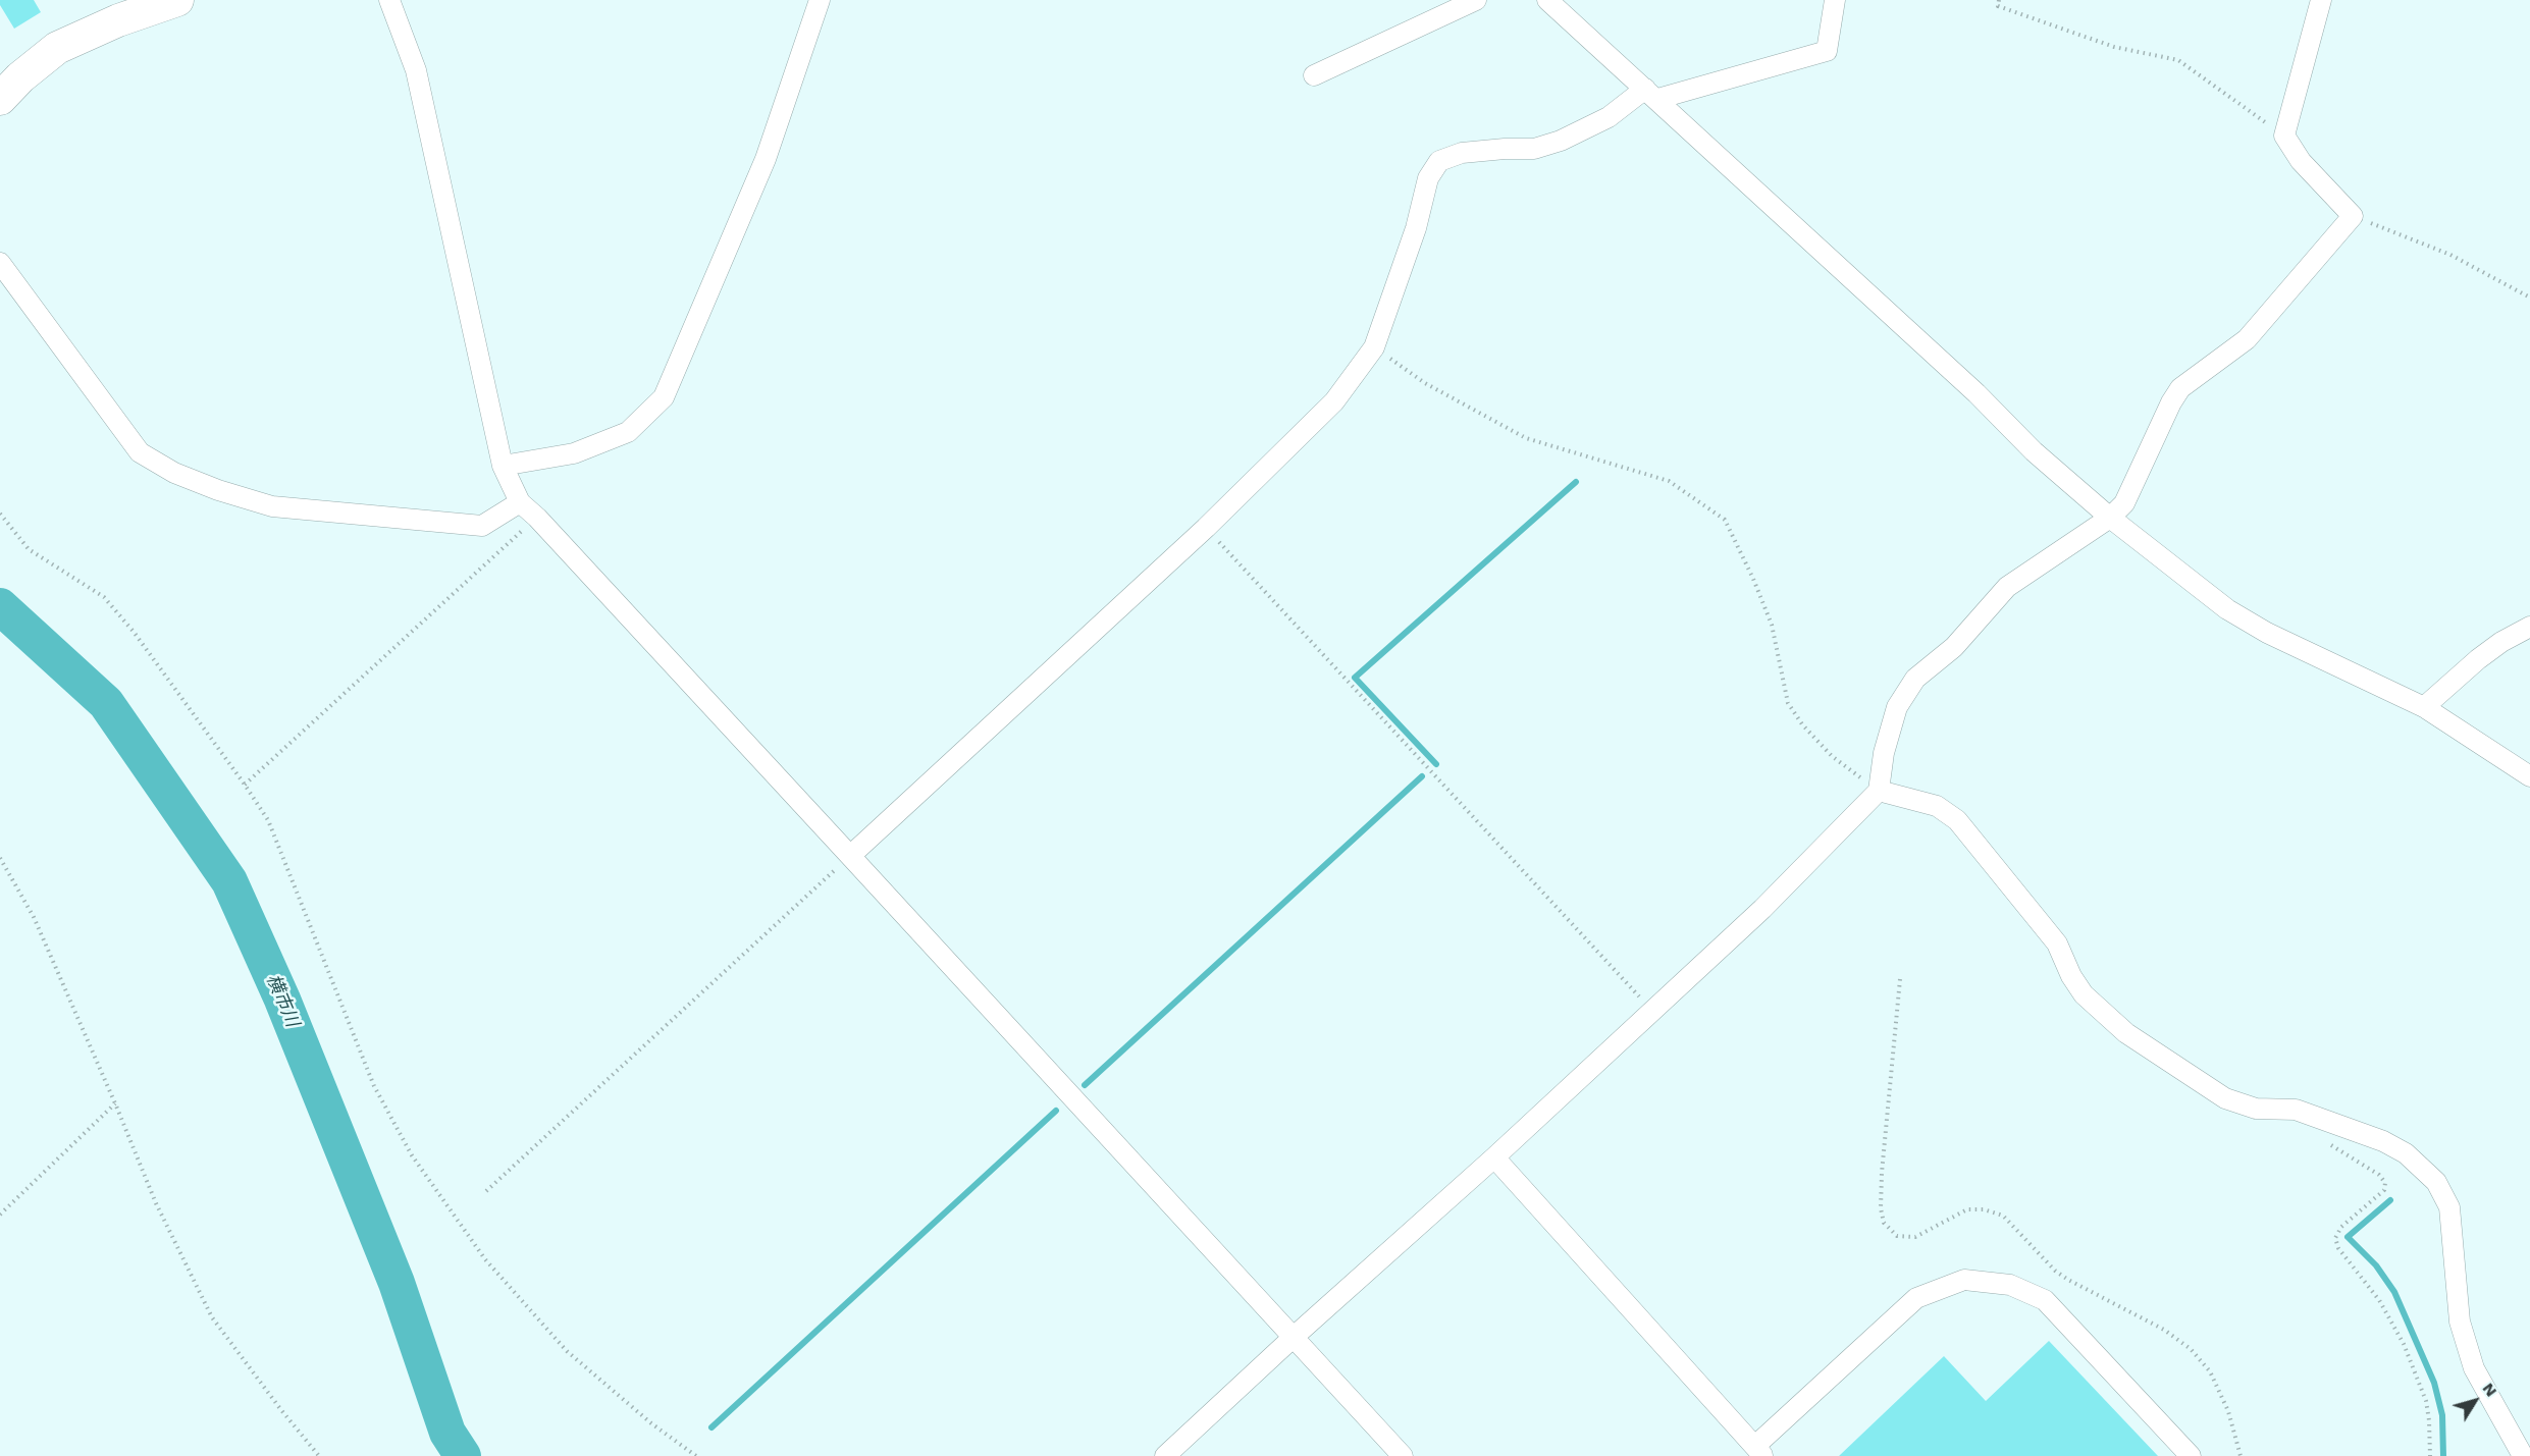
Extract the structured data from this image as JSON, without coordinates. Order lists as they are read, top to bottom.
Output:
{
  "water": ["横市川"],
  "north": "top right"
}
